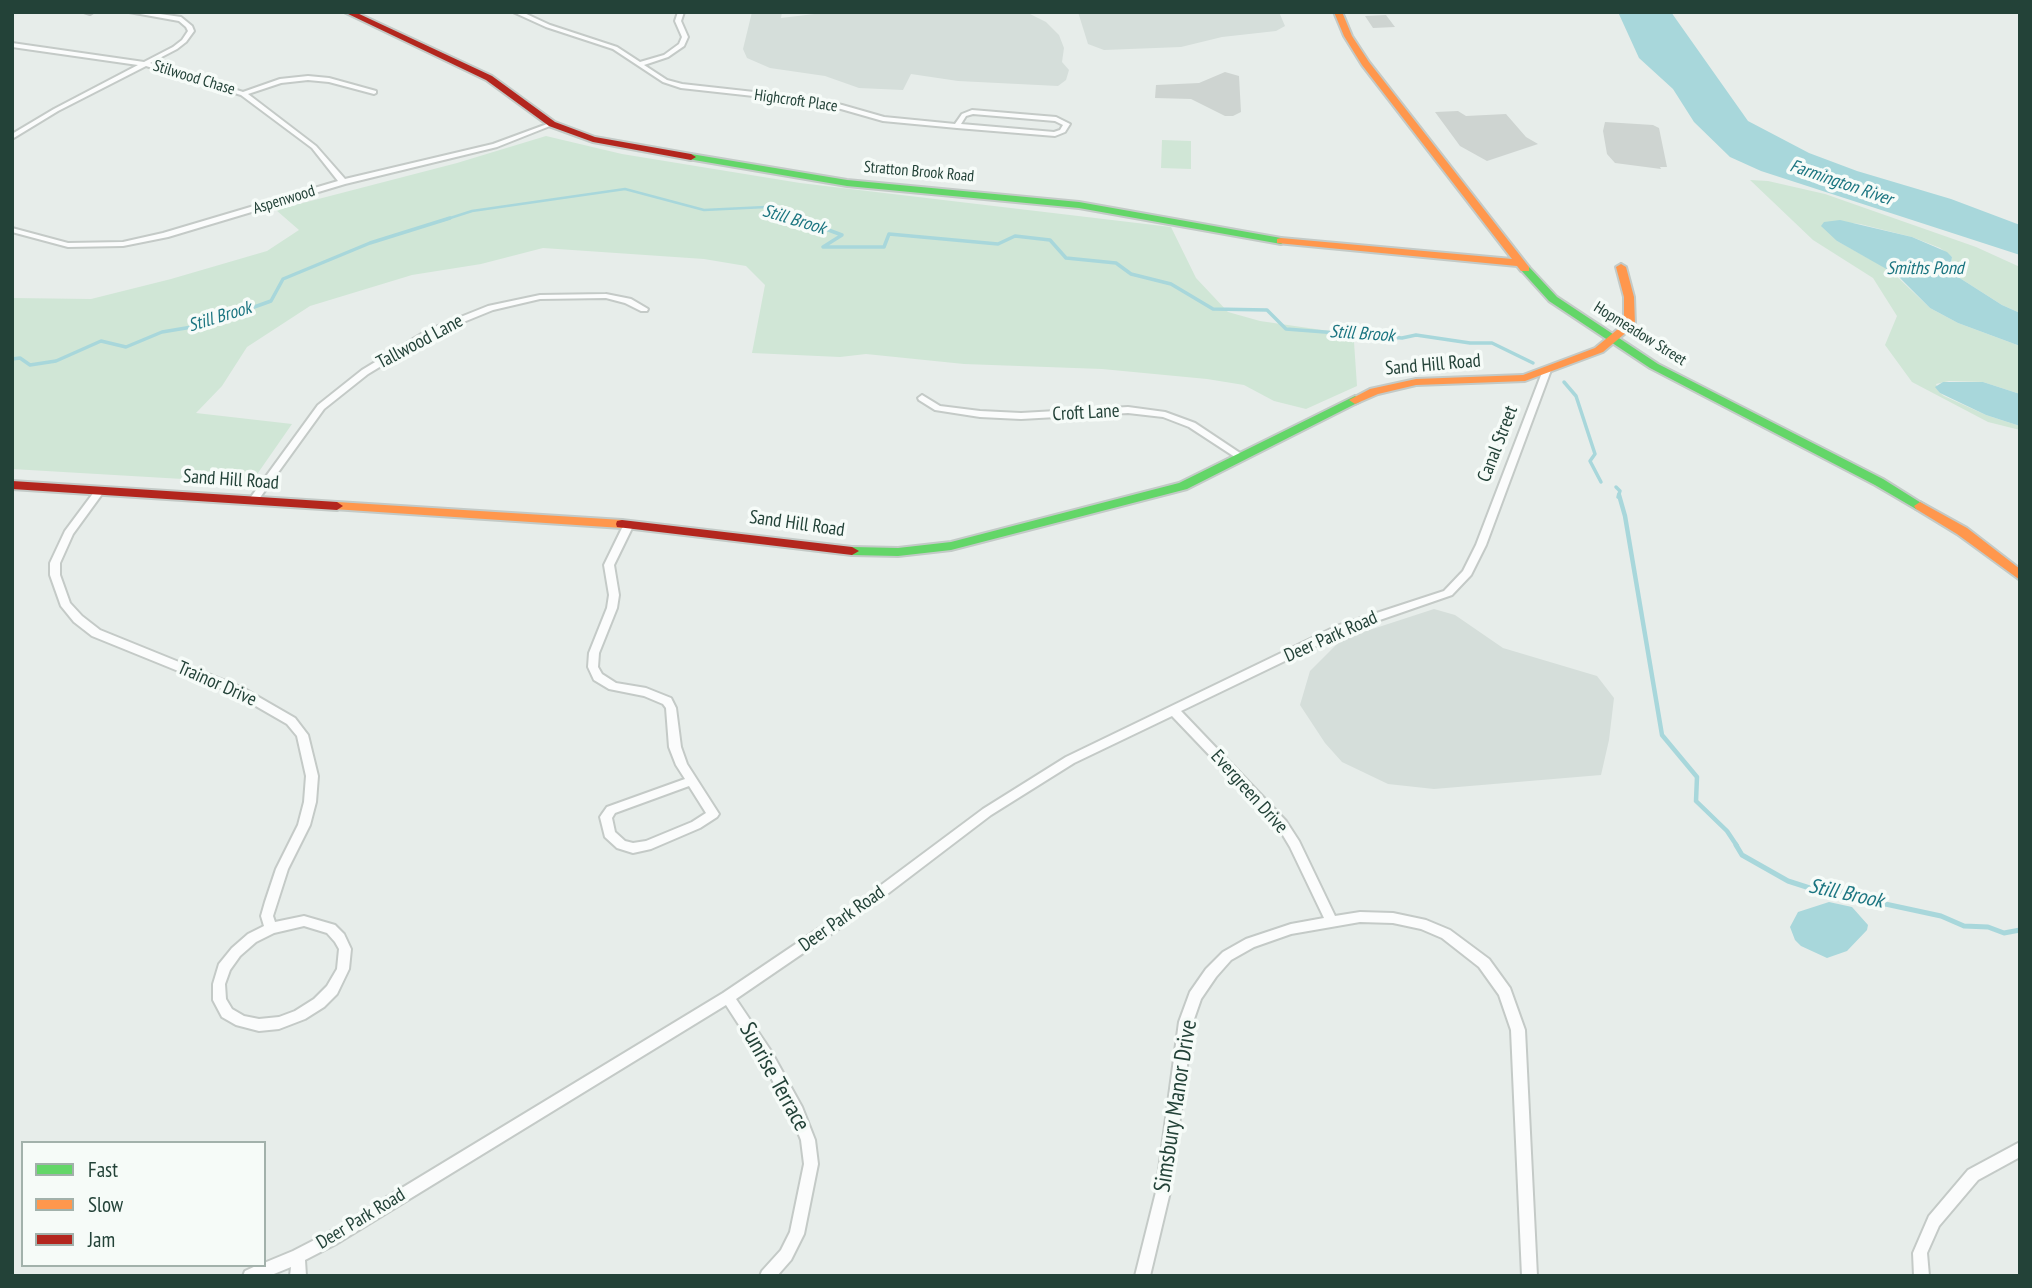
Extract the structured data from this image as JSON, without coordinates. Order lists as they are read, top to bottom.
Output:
{
  "streets": {
    "main road": ["Stratton Brook Road", "Hopmeadow Street", "Sand Hill Road"],
    "street": [
      "Stilwood Chase",
      "Highcroft Place",
      "Aspenwood",
      "Tallwood Lane",
      "Croft Lane",
      "Canal Street",
      "Deer Park Road",
      "Trainor Drive",
      "Evergreen Drive",
      "Sunrise Terrace",
      "Simsbury Manor Drive"
    ]
  },
  "crossings": [
    ["Stilwood Chase", "Aspenwood"],
    ["Stratton Brook Road", "Aspenwood"],
    ["Stratton Brook Road", "Hopmeadow Street"],
    ["Tallwood Lane", "Sand Hill Road"],
    ["Sand Hill Road", "Croft Lane"],
    ["Sand Hill Road", "Canal Street"],
    ["Sand Hill Road", "Trainor Drive"],
    ["Canal Street", "Deer Park Road"],
    ["Deer Park Road", "Evergreen Drive"],
    ["Deer Park Road", "Sunrise Terrace"],
    ["Evergreen Drive", "Simsbury Manor Drive"]
  ],
  "water": ["Farmington River", "Still Brook", "Smiths Pond"],
  "legend": ["Fast", "Slow", "Jam"]
}
